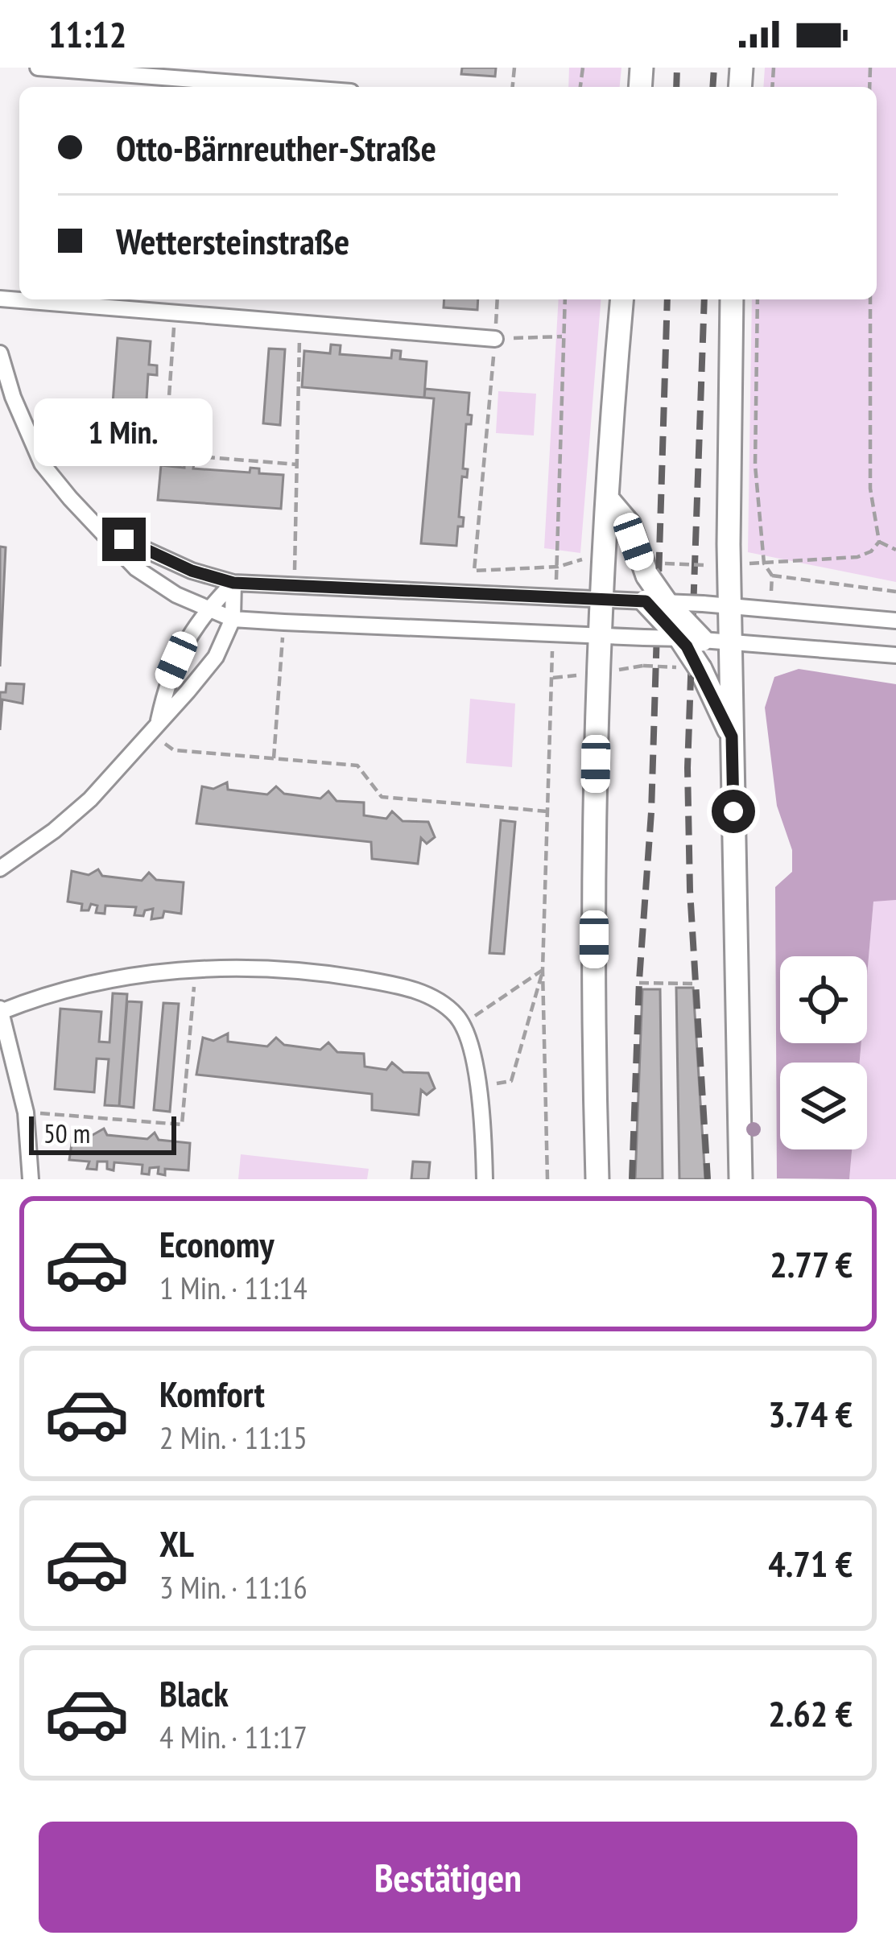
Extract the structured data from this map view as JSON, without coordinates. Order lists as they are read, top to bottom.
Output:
{
  "scale_bar": "50 m",
  "page": {
    "status": "11:12",
    "banner": ["Otto-Bärnreuther-Straße", "Wettersteinstraße"],
    "bubble": "1 Min.",
    "scale": "50 m",
    "list": [
      {
        "name": "Economy",
        "note": "1 Min. · 11:14",
        "value": "2.77 €"
      },
      {
        "name": "Komfort",
        "note": "2 Min. · 11:15",
        "value": "3.74 €"
      },
      {
        "name": "XL",
        "note": "3 Min. · 11:16",
        "value": "4.71 €"
      },
      {
        "name": "Black",
        "note": "4 Min. · 11:17",
        "value": "2.62 €"
      }
    ],
    "buttons": "Bestätigen"
  }
}
